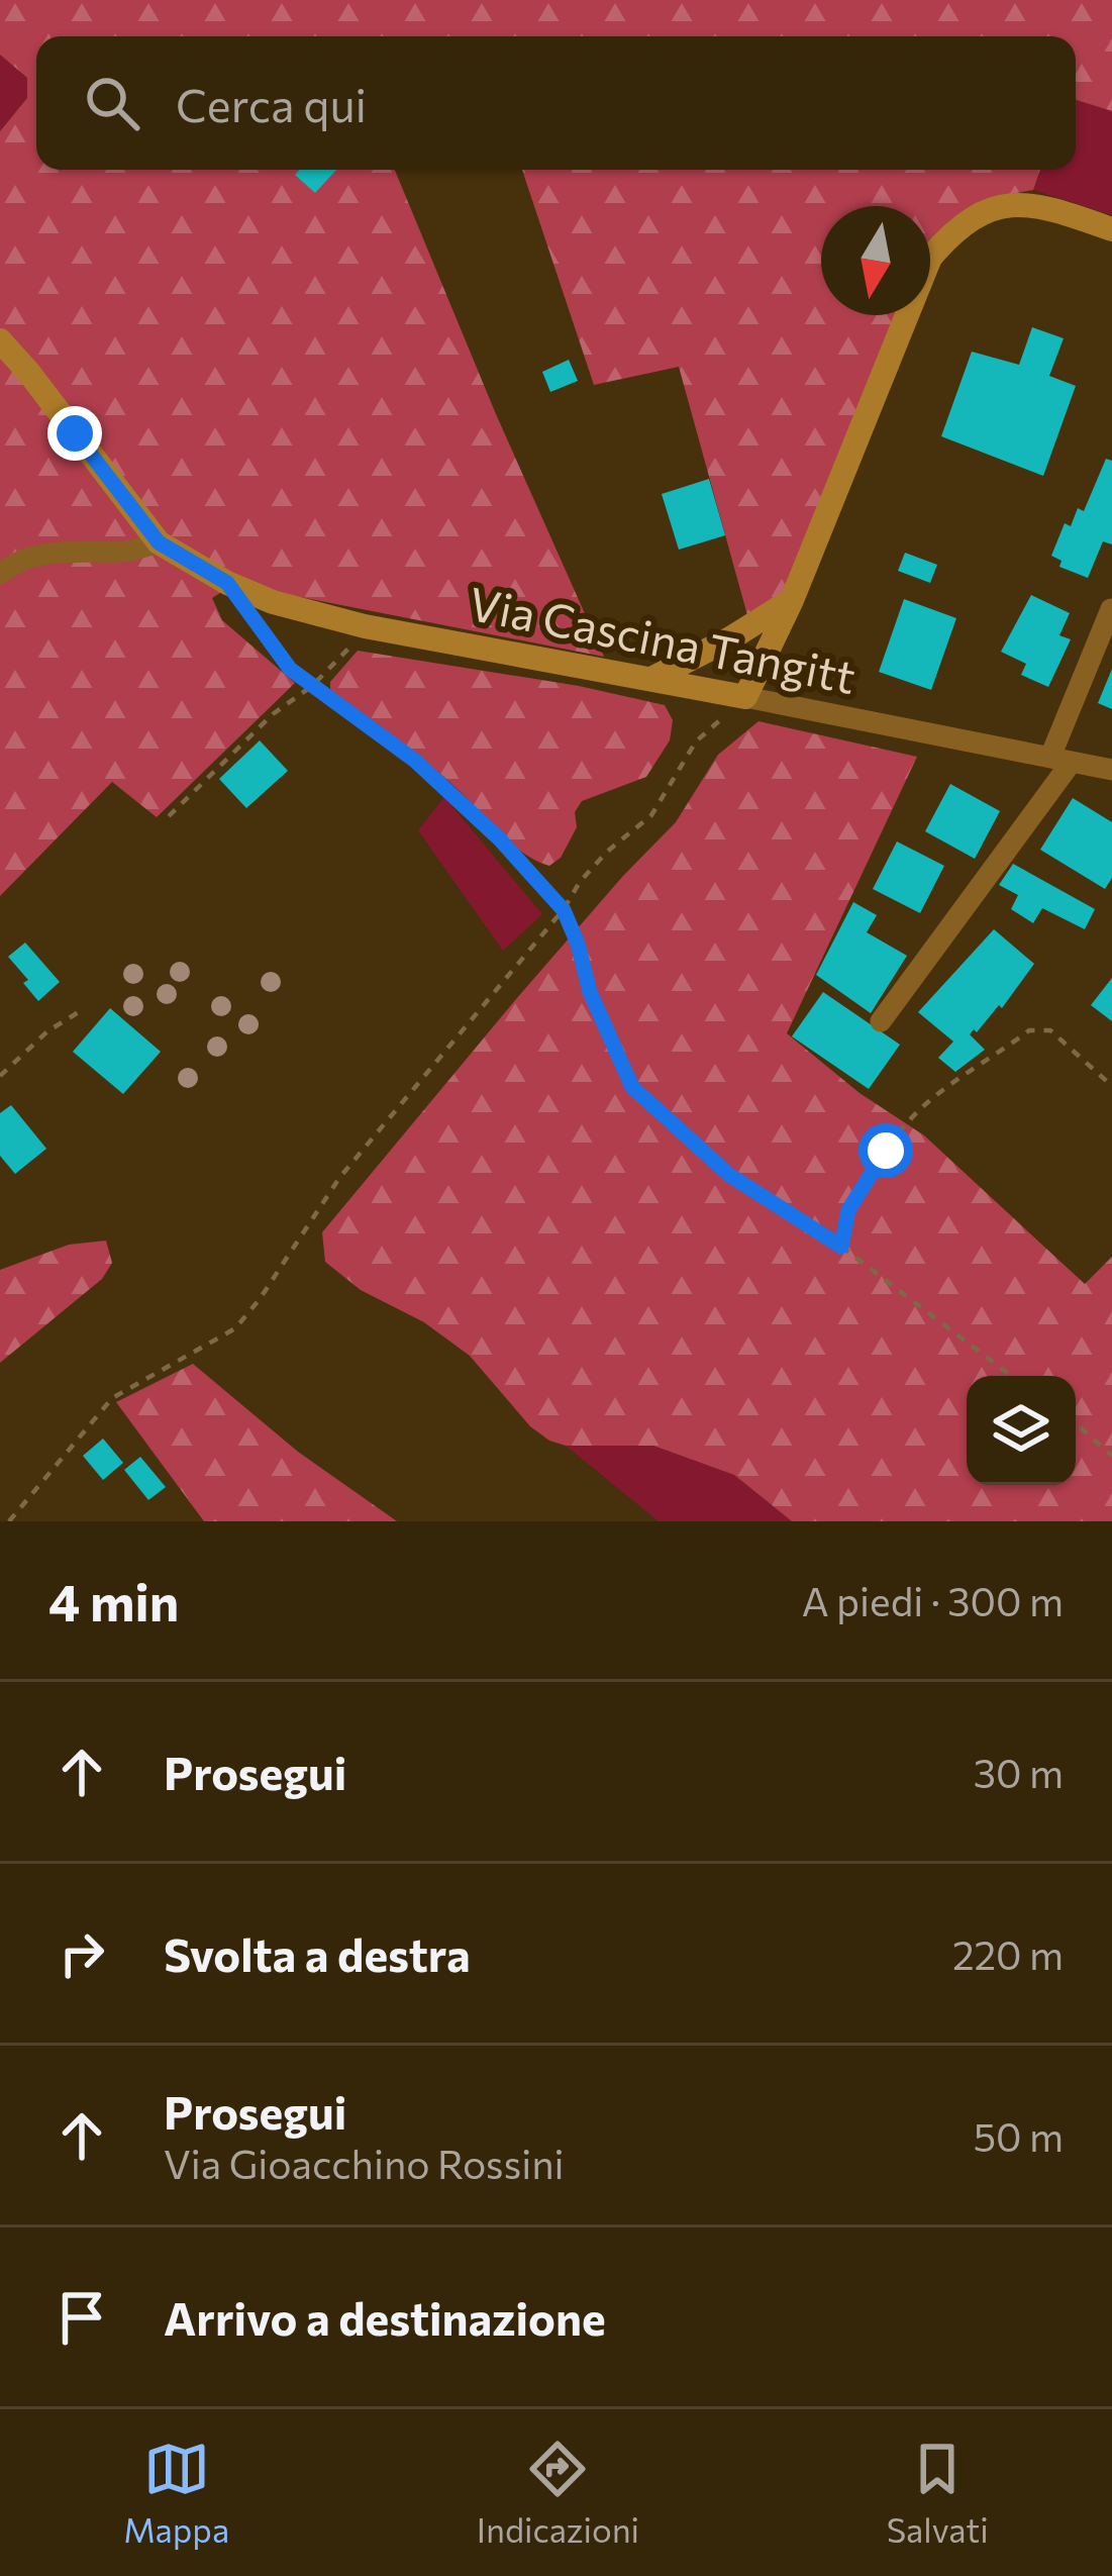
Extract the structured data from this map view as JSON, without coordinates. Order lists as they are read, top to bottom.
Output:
{
  "streets": {
    "street": ["Via Cascina Tangitt"]
  },
  "north": "bottom",
  "page": {
    "search": "Cerca qui",
    "heading": ["4 min", "A piedi · 300 m"],
    "list": [
      ["Prosegui", "30 m"],
      ["Svolta a destra", "220 m"],
      ["Prosegui", "Via Gioacchino Rossini", "50 m"],
      "Arrivo a destinazione"
    ],
    "nav": ["Mappa", "Indicazioni", "Salvati"]
  }
}
